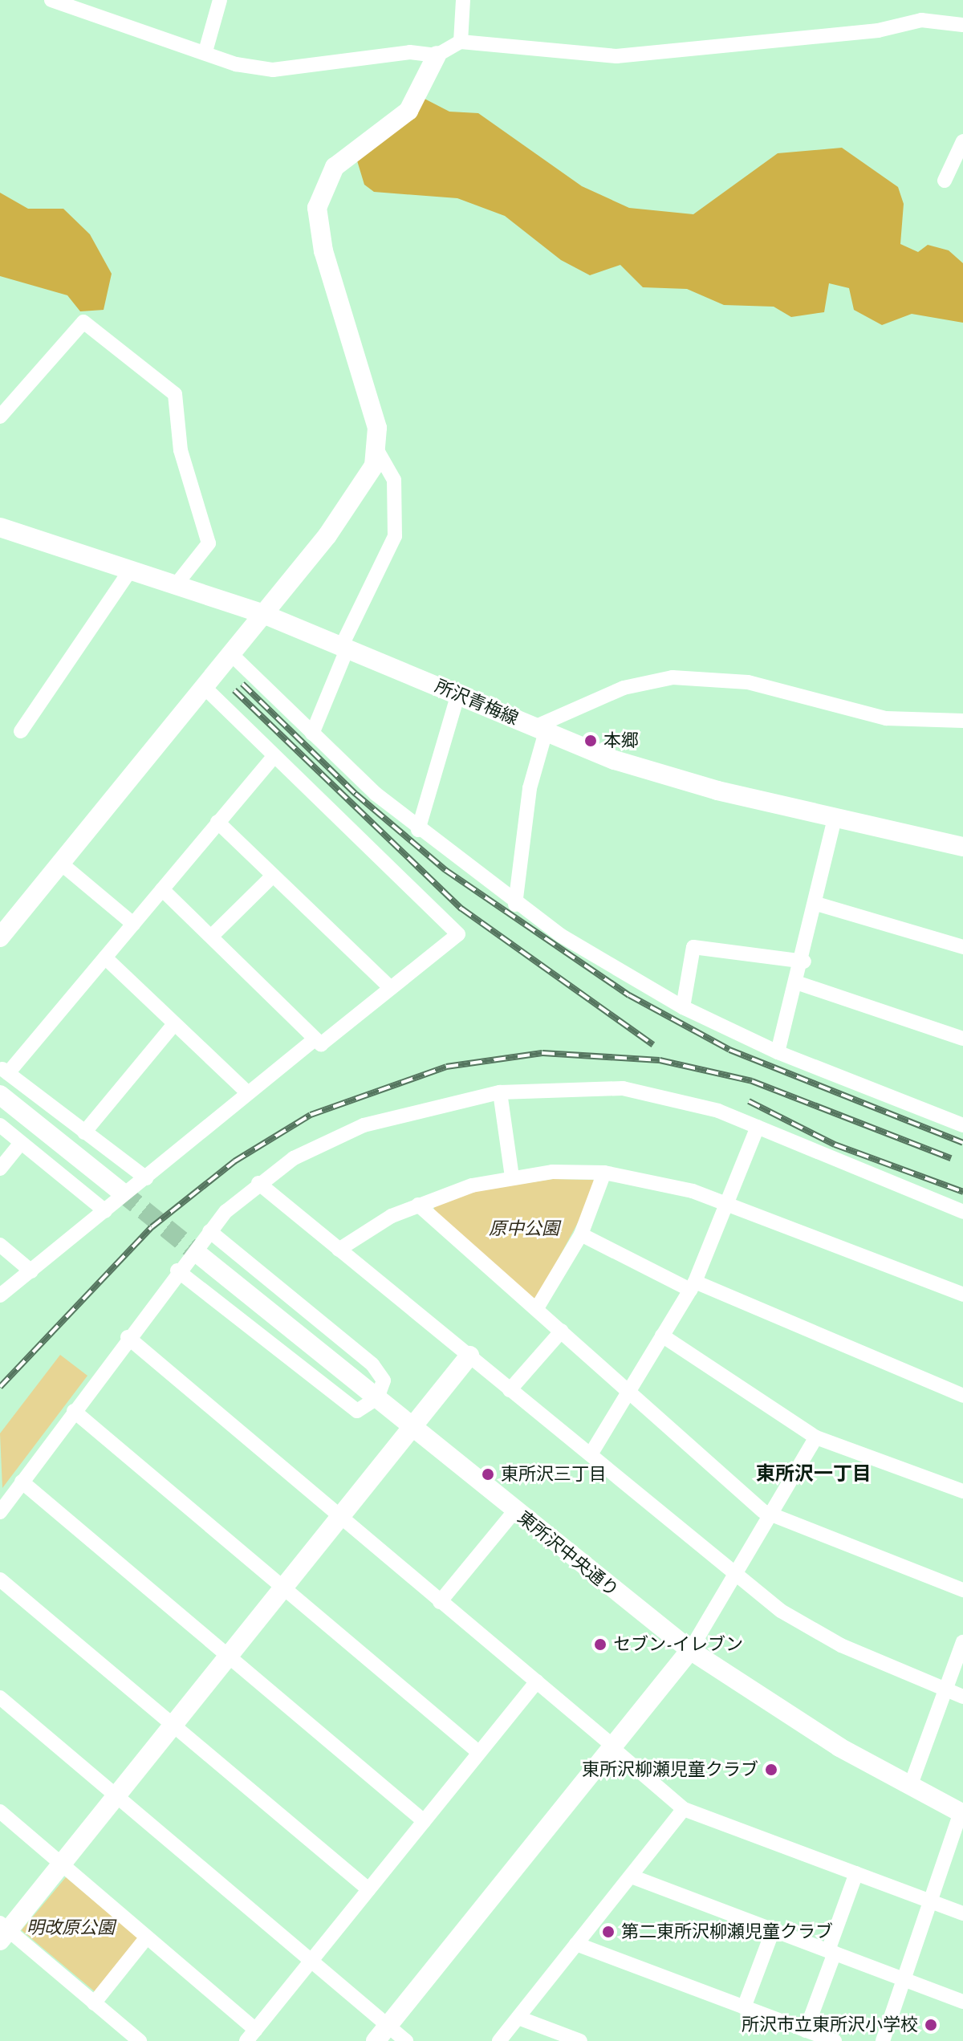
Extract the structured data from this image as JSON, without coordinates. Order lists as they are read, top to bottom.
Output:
{
  "streets": {
    "street": ["所沢青梅線", "東所沢中央通り"]
  },
  "districts": ["東所沢一丁目"],
  "parks": ["原中公園", "明改原公園"],
  "places": [
    "本郷",
    "東所沢三丁目",
    "セブン-イレブン",
    "東所沢柳瀬児童クラブ",
    "第二東所沢柳瀬児童クラブ",
    "所沢市立東所沢小学校"
  ]
}
